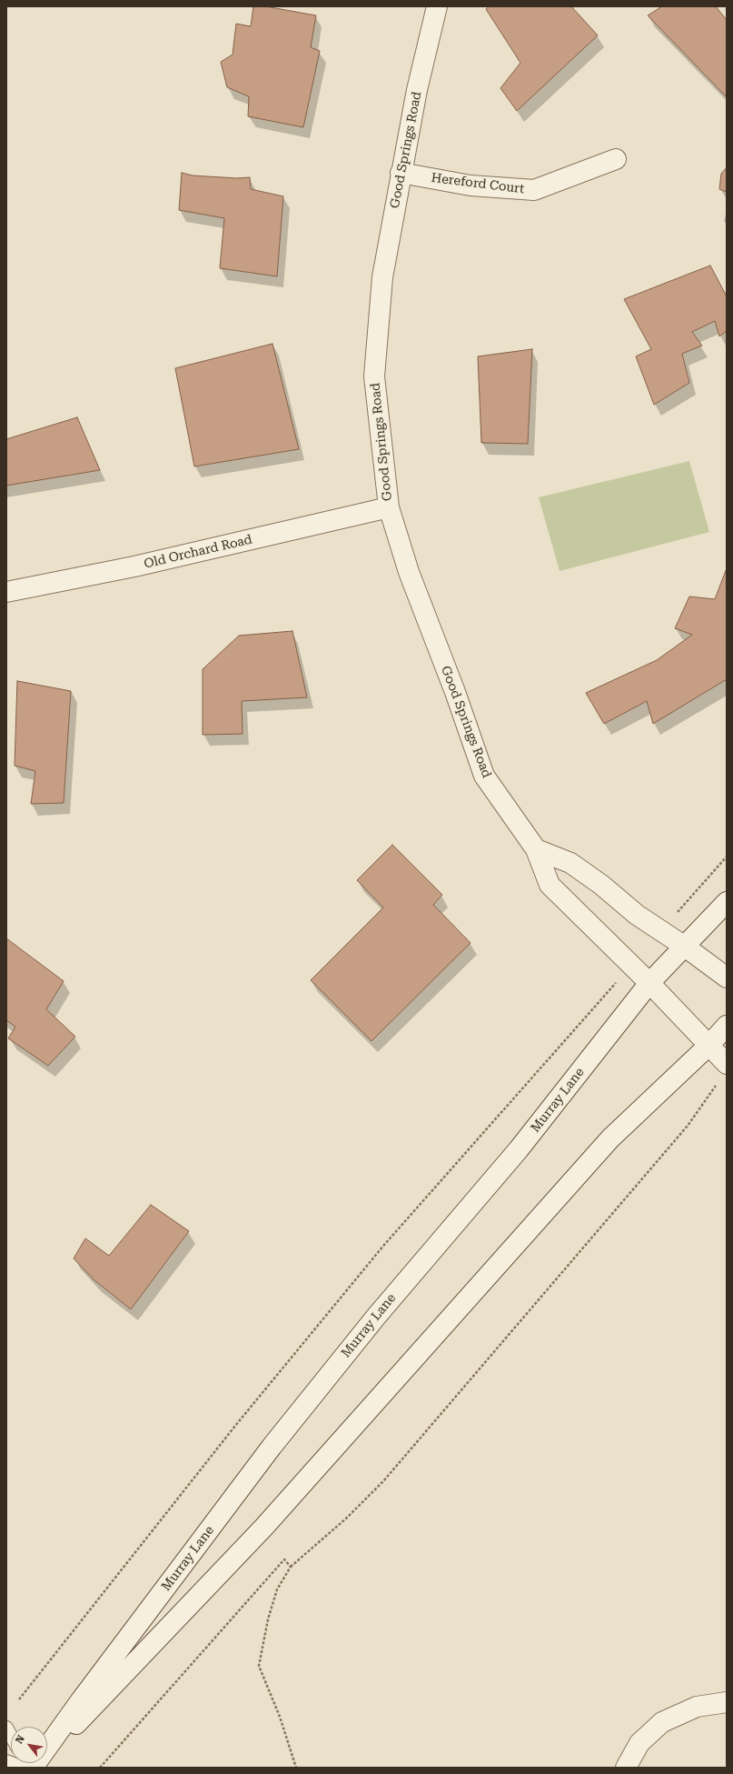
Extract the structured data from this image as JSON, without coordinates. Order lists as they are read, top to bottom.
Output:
{
  "streets": {
    "street": [
      "Good Springs Road",
      "Hereford Court",
      "Old Orchard Road",
      "Murray Lane"
    ]
  },
  "crossings": [
    ["Good Springs Road", "Hereford Court"],
    ["Good Springs Road", "Old Orchard Road"],
    ["Good Springs Road", "Murray Lane"]
  ],
  "north": "top left"
}
